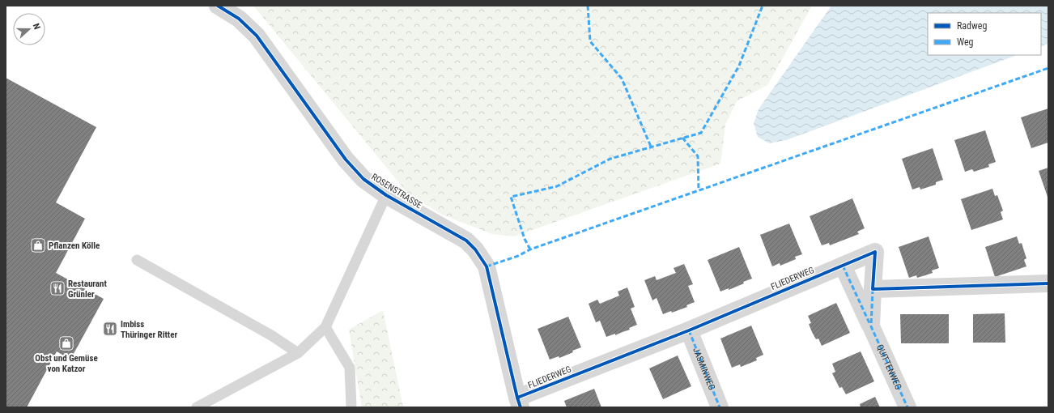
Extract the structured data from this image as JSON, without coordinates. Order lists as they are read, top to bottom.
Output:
{
  "streets": {
    "street": [
      "ROSENSTRASSE",
      "FLIEDERWEG",
      "QUITTENWEG",
      "JASMINWEG"
    ]
  },
  "crossings": [
    ["ROSENSTRASSE", "FLIEDERWEG"],
    ["FLIEDERWEG", "QUITTENWEG"],
    ["FLIEDERWEG", "JASMINWEG"]
  ],
  "places": {
    "shop": ["Pflanzen Kölle", "Obst und Gemüse von Katzor"],
    "restaurant": ["Restaurant Grünler", "Imbiss Thüringer Ritter"]
  },
  "legend": ["Radweg", "Weg"],
  "north": "right"
}
